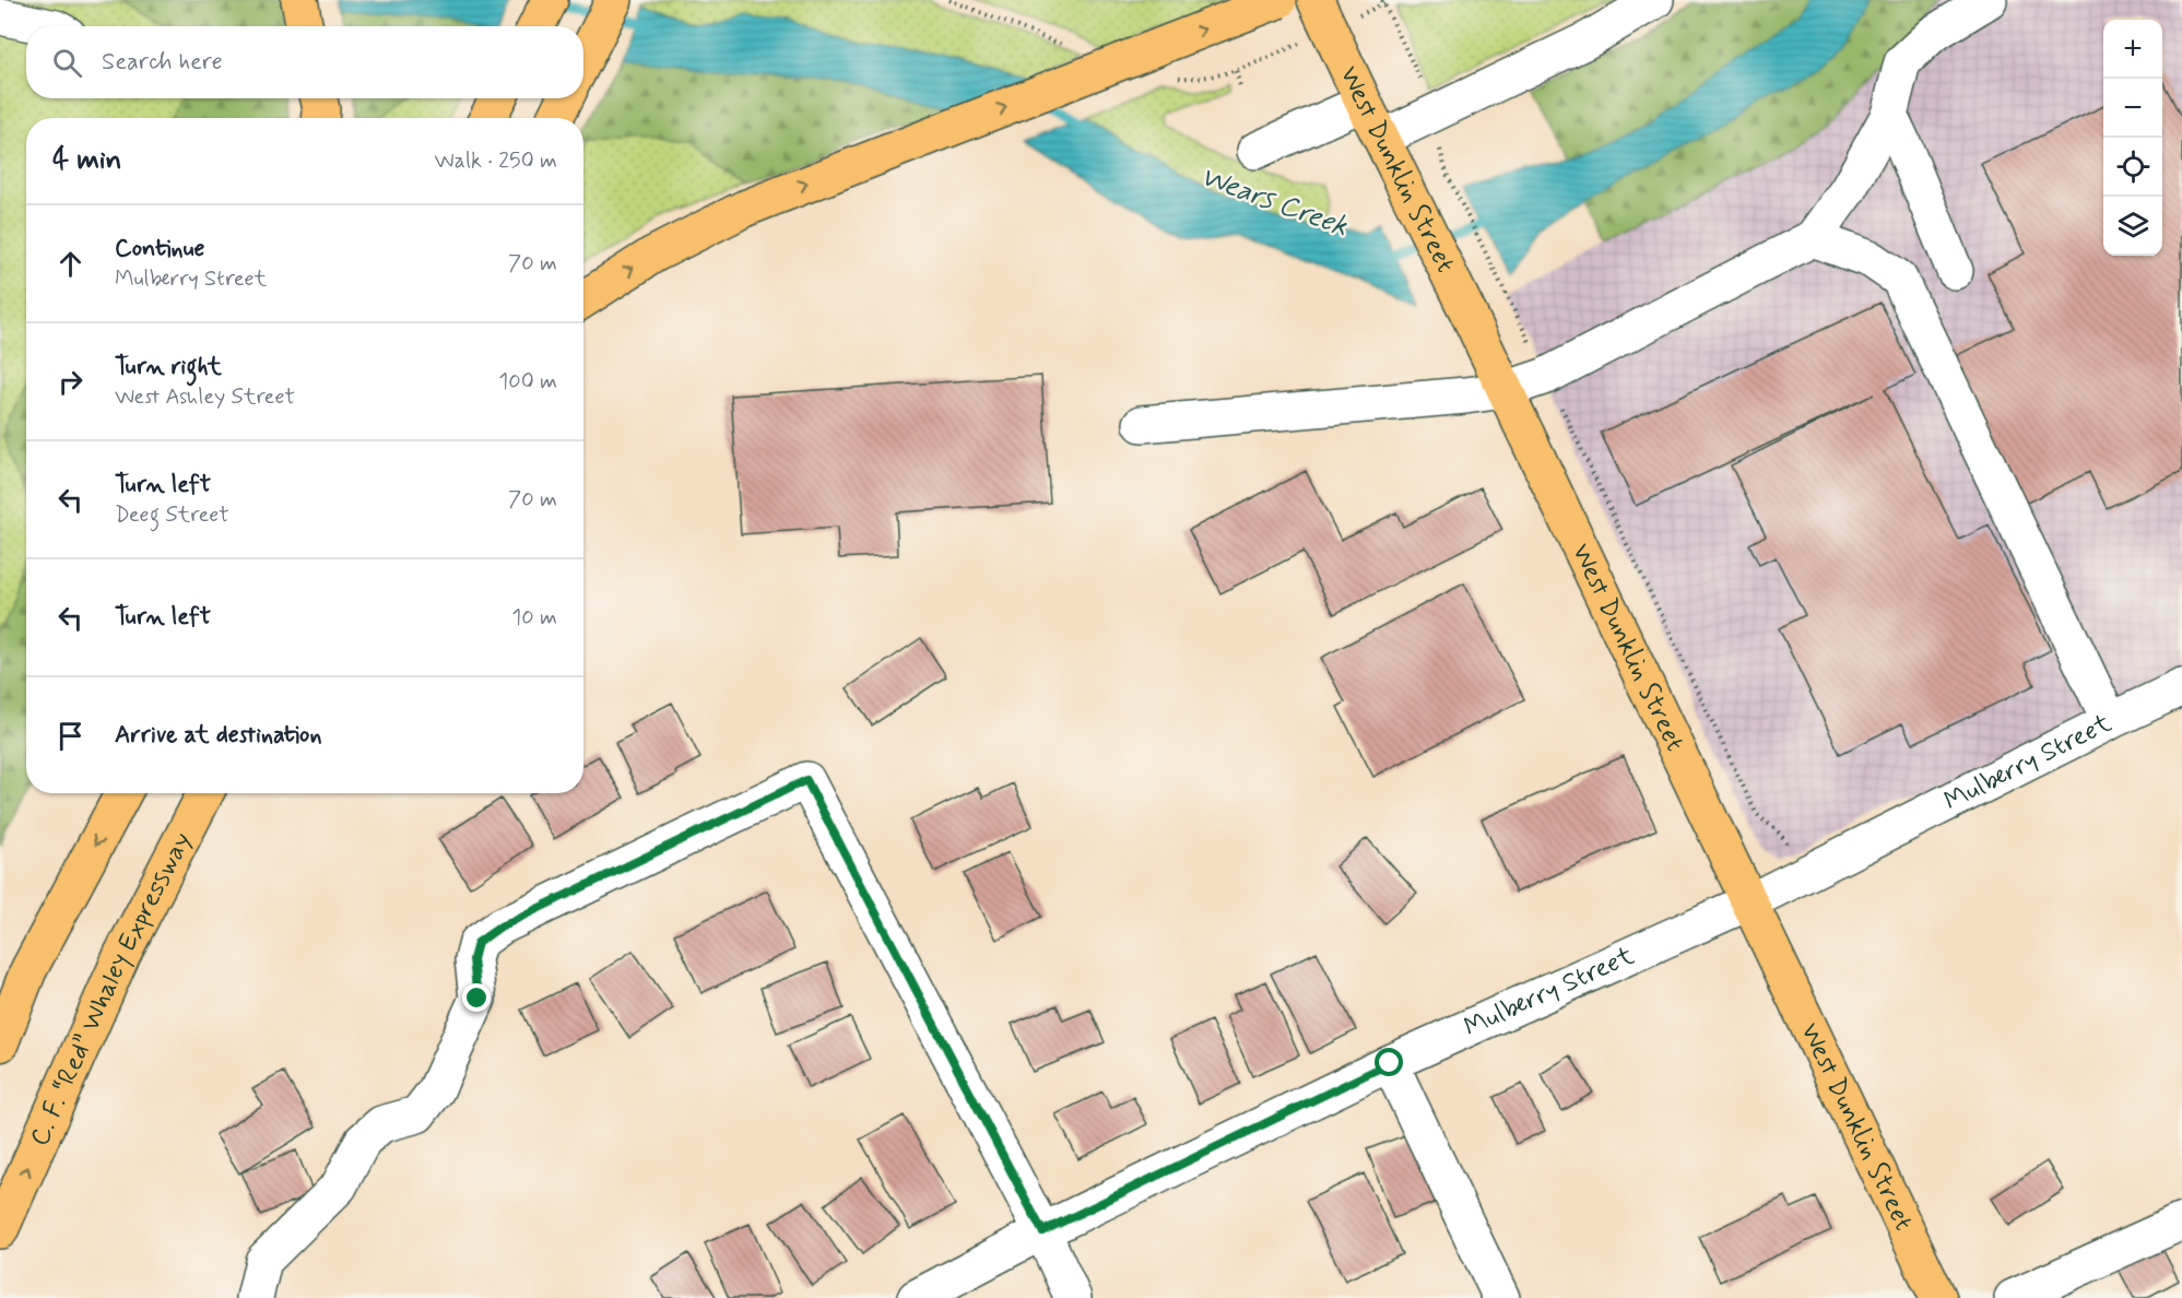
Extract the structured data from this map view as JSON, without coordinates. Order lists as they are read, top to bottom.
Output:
{
  "streets": {
    "main road": ["West Dunklin Street", "C. F. “Red” Whaley Expressway"],
    "street": ["Mulberry Street"]
  },
  "crossings": [
    ["West Dunklin Street", "Mulberry Street"]
  ],
  "water": ["Wears Creek"],
  "page": {
    "map_buttons": ["+", "−"],
    "search": "Search here",
    "heading": ["4 min", "Walk · 250 m"],
    "list": [
      ["Continue", "Mulberry Street", "70 m"],
      ["Turn right", "West Ashley Street", "100 m"],
      ["Turn left", "Deeg Street", "70 m"],
      ["Turn left", "10 m"],
      "Arrive at destination"
    ]
  }
}
